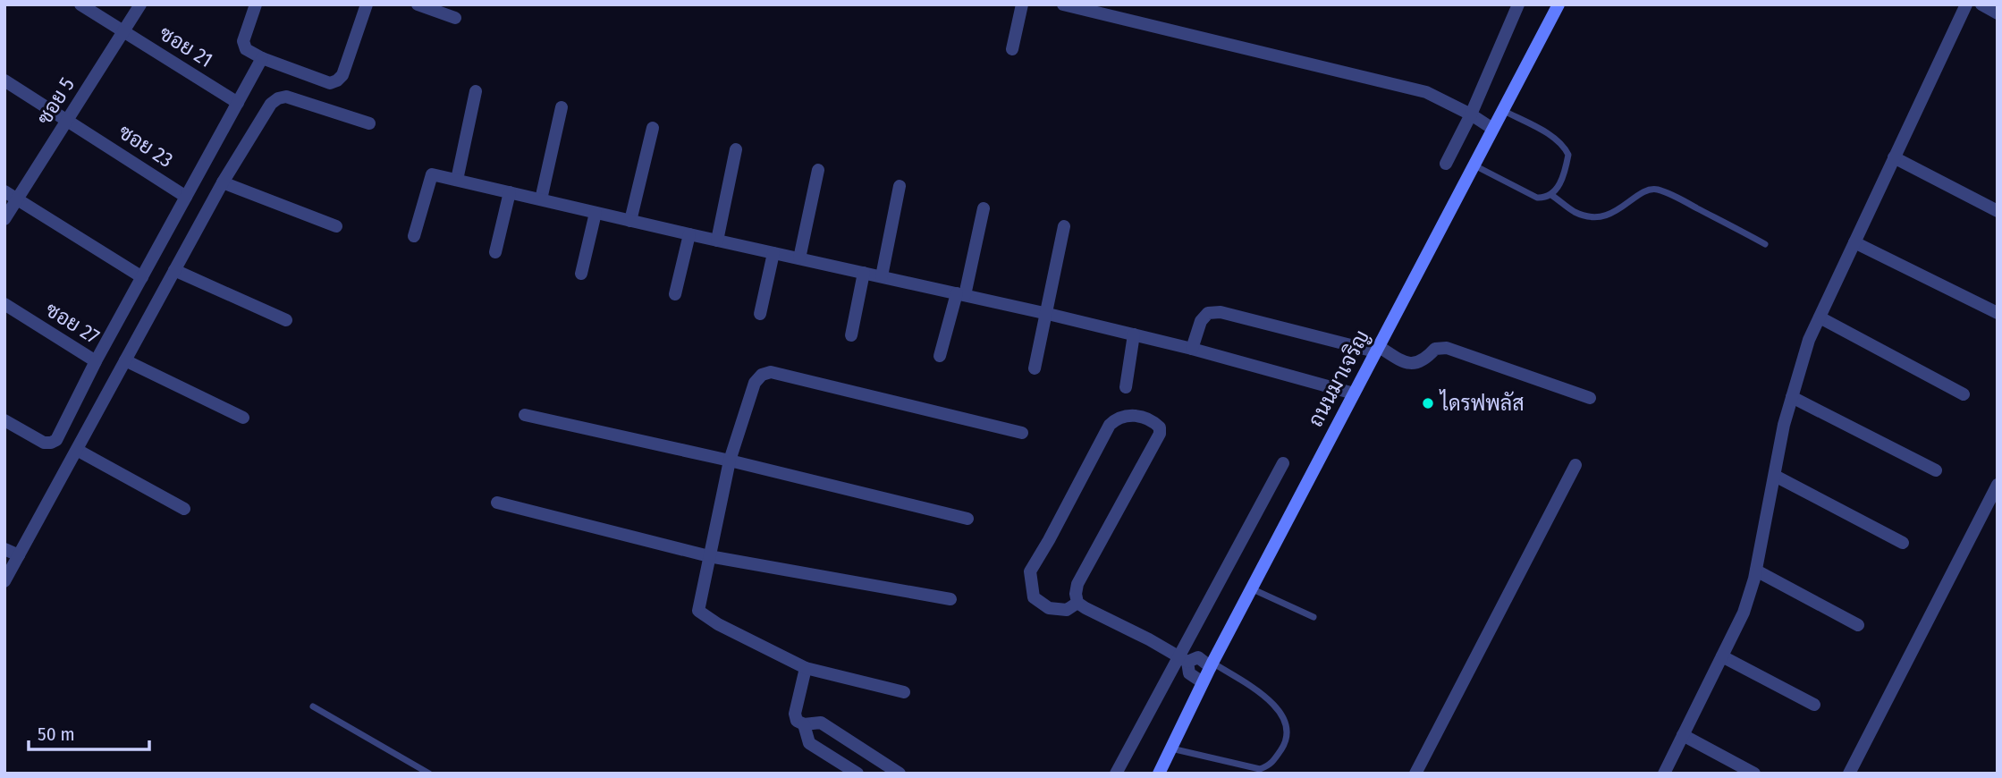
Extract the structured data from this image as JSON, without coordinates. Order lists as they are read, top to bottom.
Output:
{
  "streets": {
    "main road": ["ถนนมาเจริญ"],
    "street": [
      "ซอย 21",
      "ซอย 5",
      "ซอย 23",
      "ซอย 27"
    ]
  },
  "crossings": [
    ["ซอย 21", "ซอย 5"],
    ["ซอย 5", "ซอย 23"]
  ],
  "places": ["ไดรฟพลัส"],
  "scale_bar": "50 m"
}
